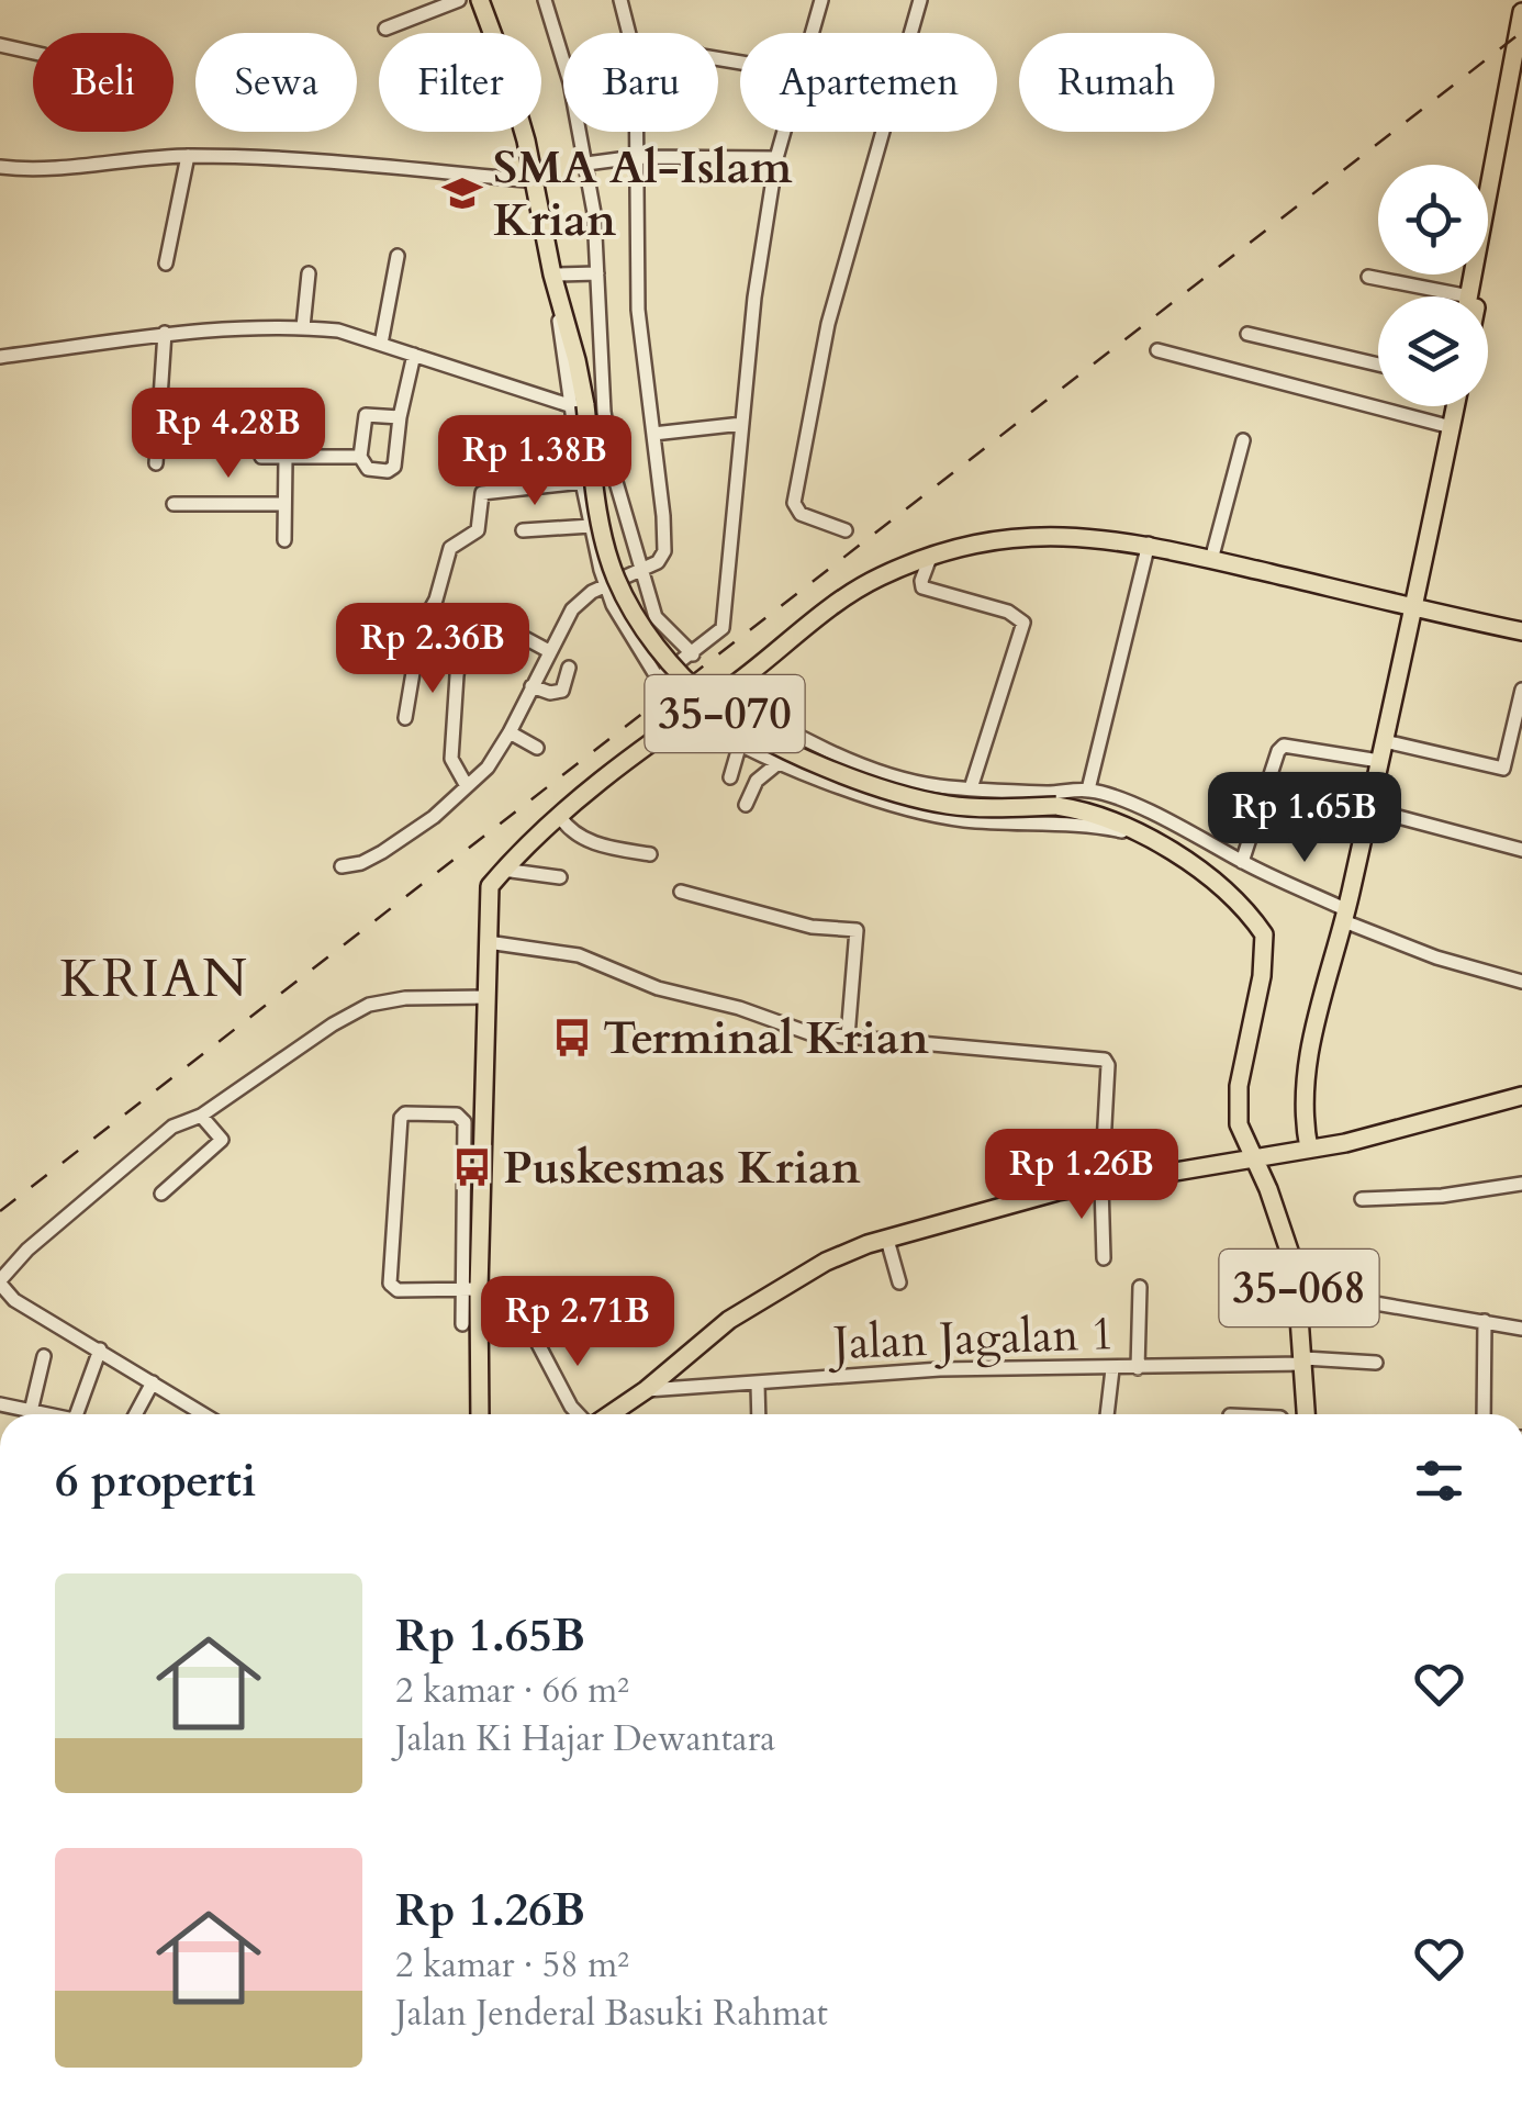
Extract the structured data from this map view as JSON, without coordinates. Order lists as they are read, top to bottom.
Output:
{
  "streets": {
    "main road": ["35-070", "35-068"],
    "street": ["Jalan Jagalan 1"]
  },
  "crossings": [
    ["35-070", "35-068"],
    ["35-068", "Jalan Jagalan 1"]
  ],
  "districts": ["KRIAN"],
  "places": {
    "school or university": ["SMA Al-Islam Krian"],
    "bus stop": ["Terminal Krian", "Puskesmas Krian"]
  },
  "page": {
    "chip": [
      "Beli",
      "Sewa",
      "Filter",
      "Baru",
      "Apartemen",
      "Rumah"
    ],
    "price": [
      "Rp 4.28B",
      "Rp 1.38B",
      "Rp 2.36B",
      "Rp 1.65B",
      "Rp 1.26B",
      "Rp 2.71B"
    ],
    "heading": "6 properti",
    "list": [
      {
        "name": "Rp 1.65B",
        "note": "2 kamar · 66 m² · Jalan Ki Hajar Dewantara"
      },
      {
        "name": "Rp 1.26B",
        "note": "2 kamar · 58 m² · Jalan Jenderal Basuki Rahmat"
      }
    ]
  }
}
